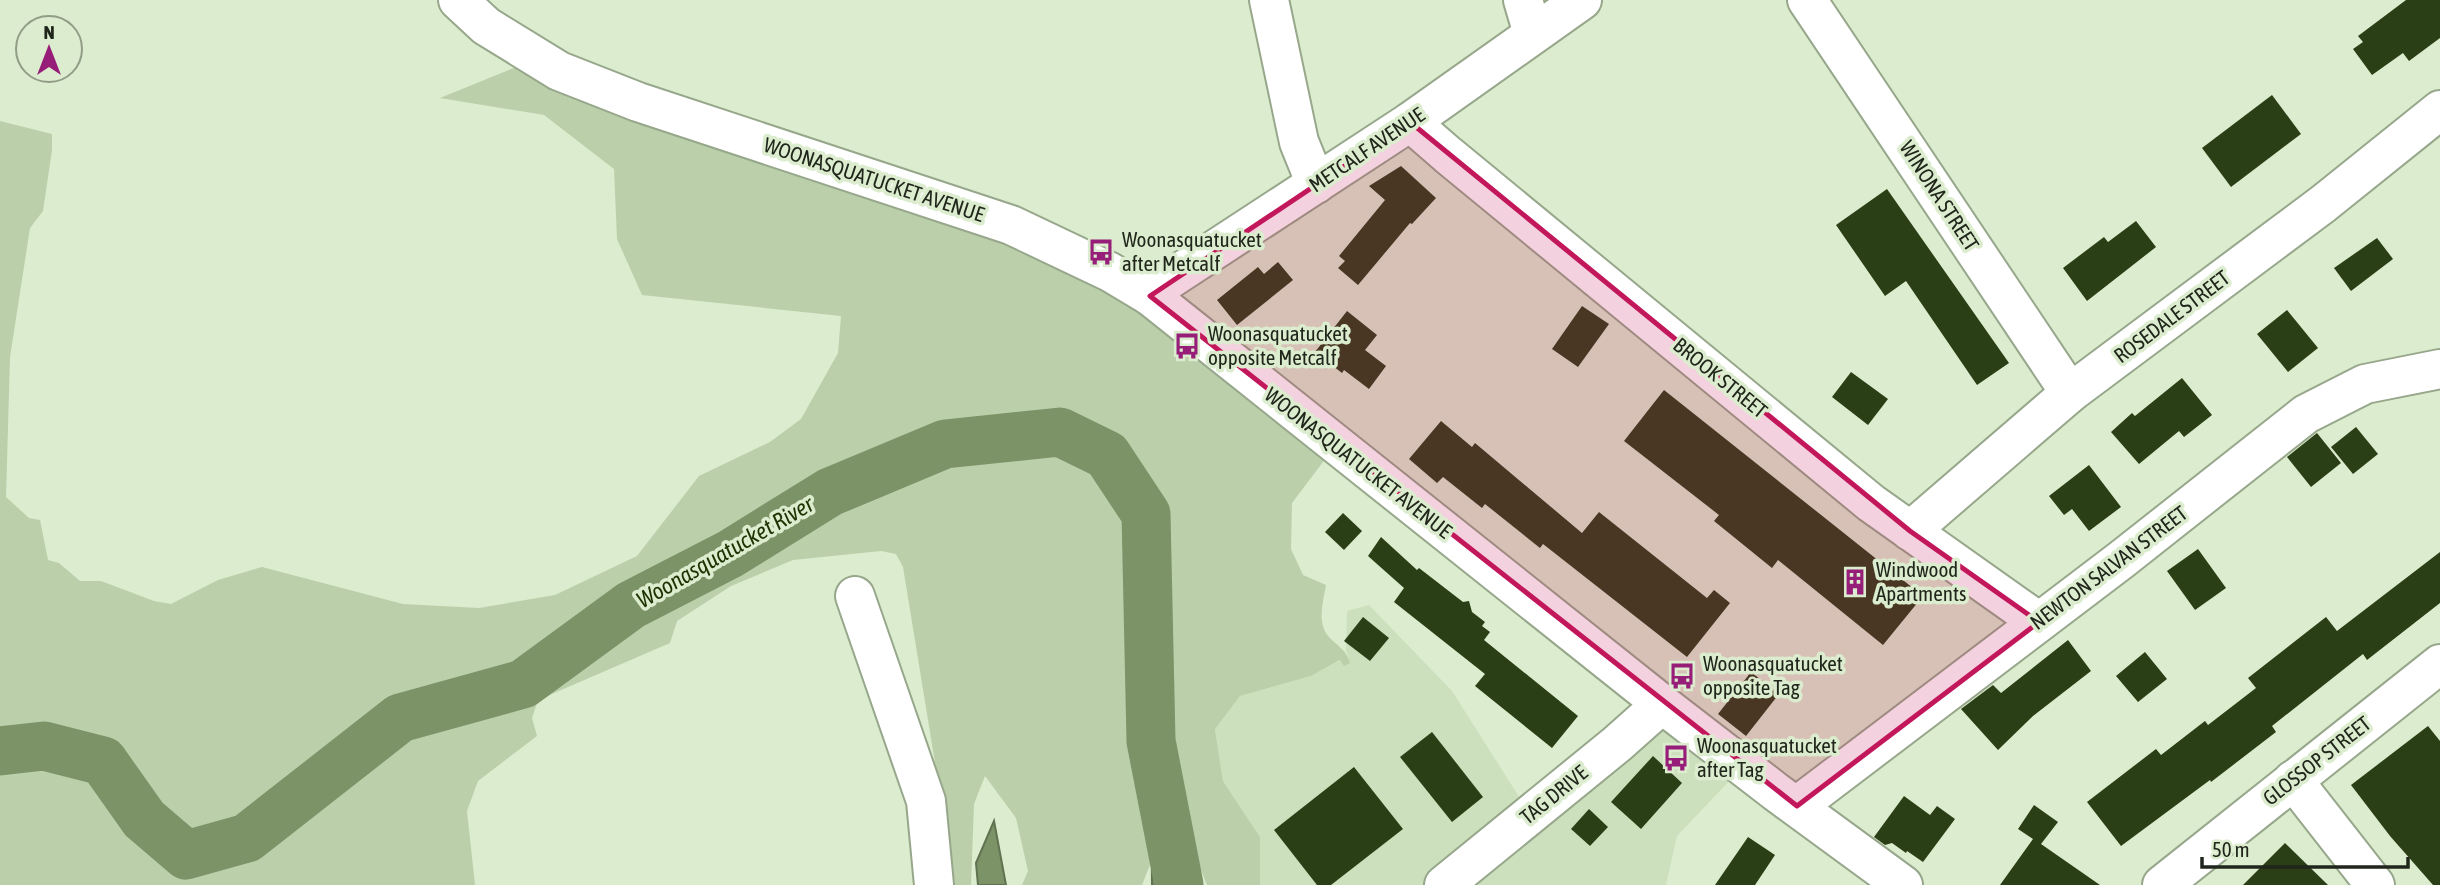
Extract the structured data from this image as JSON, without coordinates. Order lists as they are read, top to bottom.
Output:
{
  "streets": {
    "street": [
      "METCALF AVENUE",
      "WOONASQUATUCKET AVENUE",
      "WINONA STREET",
      "ROSEDALE STREET",
      "BROOK STREET",
      "NEWTON SALVAN STREET",
      "GLOSSOP STREET",
      "TAG DRIVE"
    ]
  },
  "crossings": [
    ["METCALF AVENUE", "WOONASQUATUCKET AVENUE"],
    ["METCALF AVENUE", "BROOK STREET"],
    ["WOONASQUATUCKET AVENUE", "NEWTON SALVAN STREET"],
    ["WOONASQUATUCKET AVENUE", "TAG DRIVE"],
    ["WINONA STREET", "ROSEDALE STREET"],
    ["ROSEDALE STREET", "BROOK STREET"],
    ["BROOK STREET", "NEWTON SALVAN STREET"]
  ],
  "water": ["Woonasquatucket River"],
  "places": {
    "bus stop": [
      "Woonasquatucket after Metcalf",
      "Woonasquatucket opposite Metcalf",
      "Woonasquatucket opposite Tag",
      "Woonasquatucket after Tag"
    ],
    "building": ["Windwood Apartments"]
  },
  "scale_bar": "50 m",
  "north": "top"
}
